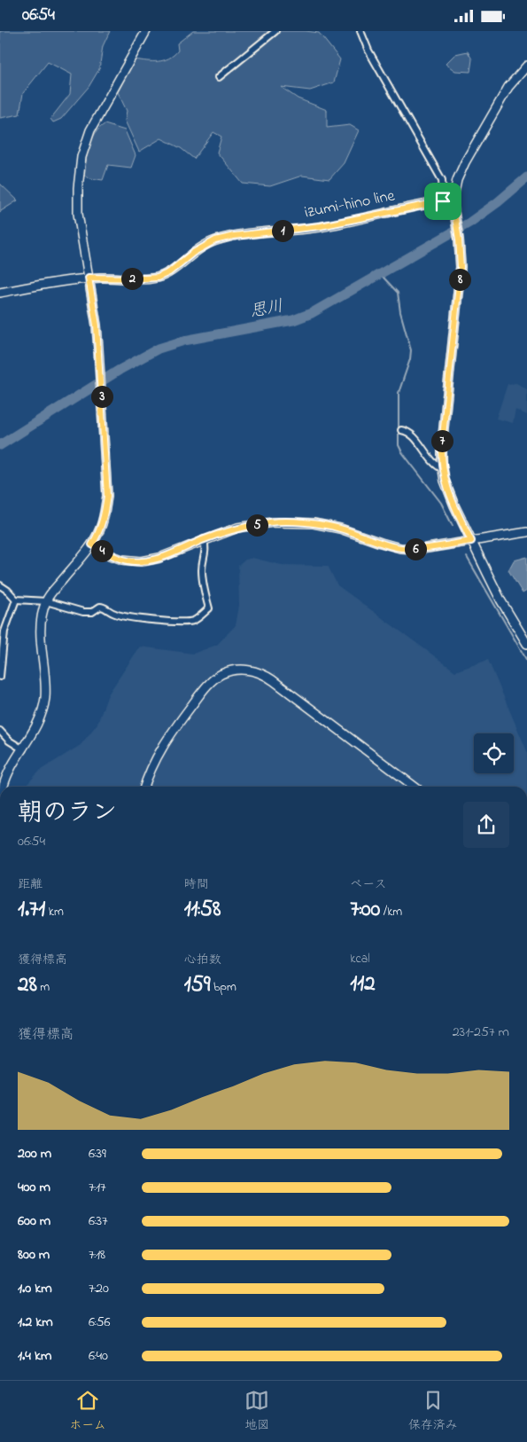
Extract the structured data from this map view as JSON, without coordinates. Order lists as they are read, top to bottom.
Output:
{
  "streets": {
    "street": ["izumi-hino line"]
  },
  "water": ["思川"],
  "page": {
    "status": "06:54",
    "pins": [
      "1",
      "2",
      "8",
      "3",
      "7",
      "5",
      "6",
      "4"
    ],
    "heading": ["朝のラン", "06:54"],
    "stats": [
      ["距離", "1.71 km"],
      ["時間", "11:58"],
      ["ペース", "7:00 /km"],
      ["獲得標高", "28 m"],
      ["心拍数", "159 bpm"],
      ["kcal", "112"]
    ],
    "chart": ["獲得標高", "231–257 m"],
    "list": [
      {
        "name": "200 m",
        "note": "6:39"
      },
      {
        "name": "400 m",
        "note": "7:17"
      },
      {
        "name": "600 m",
        "note": "6:37"
      },
      {
        "name": "800 m",
        "note": "7:18"
      },
      {
        "name": "1.0 km",
        "note": "7:20"
      },
      {
        "name": "1.2 km",
        "note": "6:56"
      },
      {
        "name": "1.4 km",
        "note": "6:40"
      }
    ],
    "tabs": ["ホーム", "地図", "保存済み"]
  }
}
